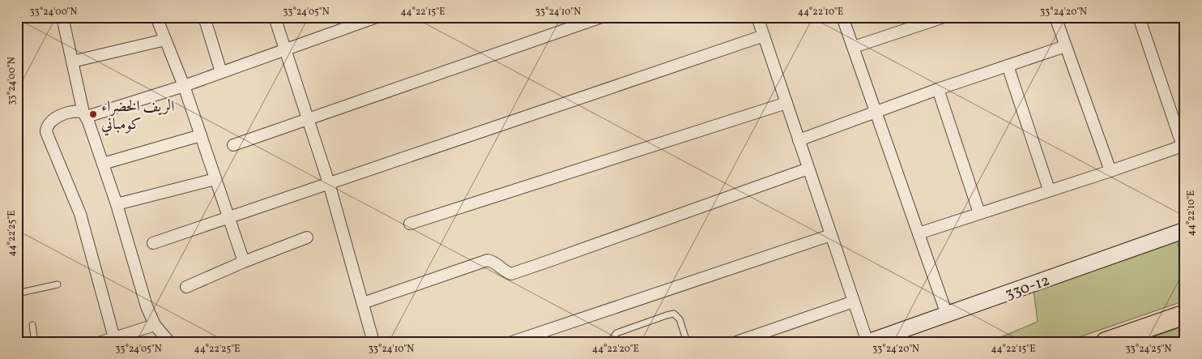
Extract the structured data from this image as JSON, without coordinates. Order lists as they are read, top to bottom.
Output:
{
  "streets": {
    "street": ["330-12"]
  },
  "places": ["الريف الخضراء كومباني"],
  "coordinates": [
    "33°24'00\"N",
    "33°24'05\"N",
    "44°22'15\"E",
    "33°24'10\"N",
    "44°22'10\"E",
    "33°24'20\"N",
    "44°22'25\"E",
    "44°22'20\"E",
    "33°24'25\"N"
  ]
}
